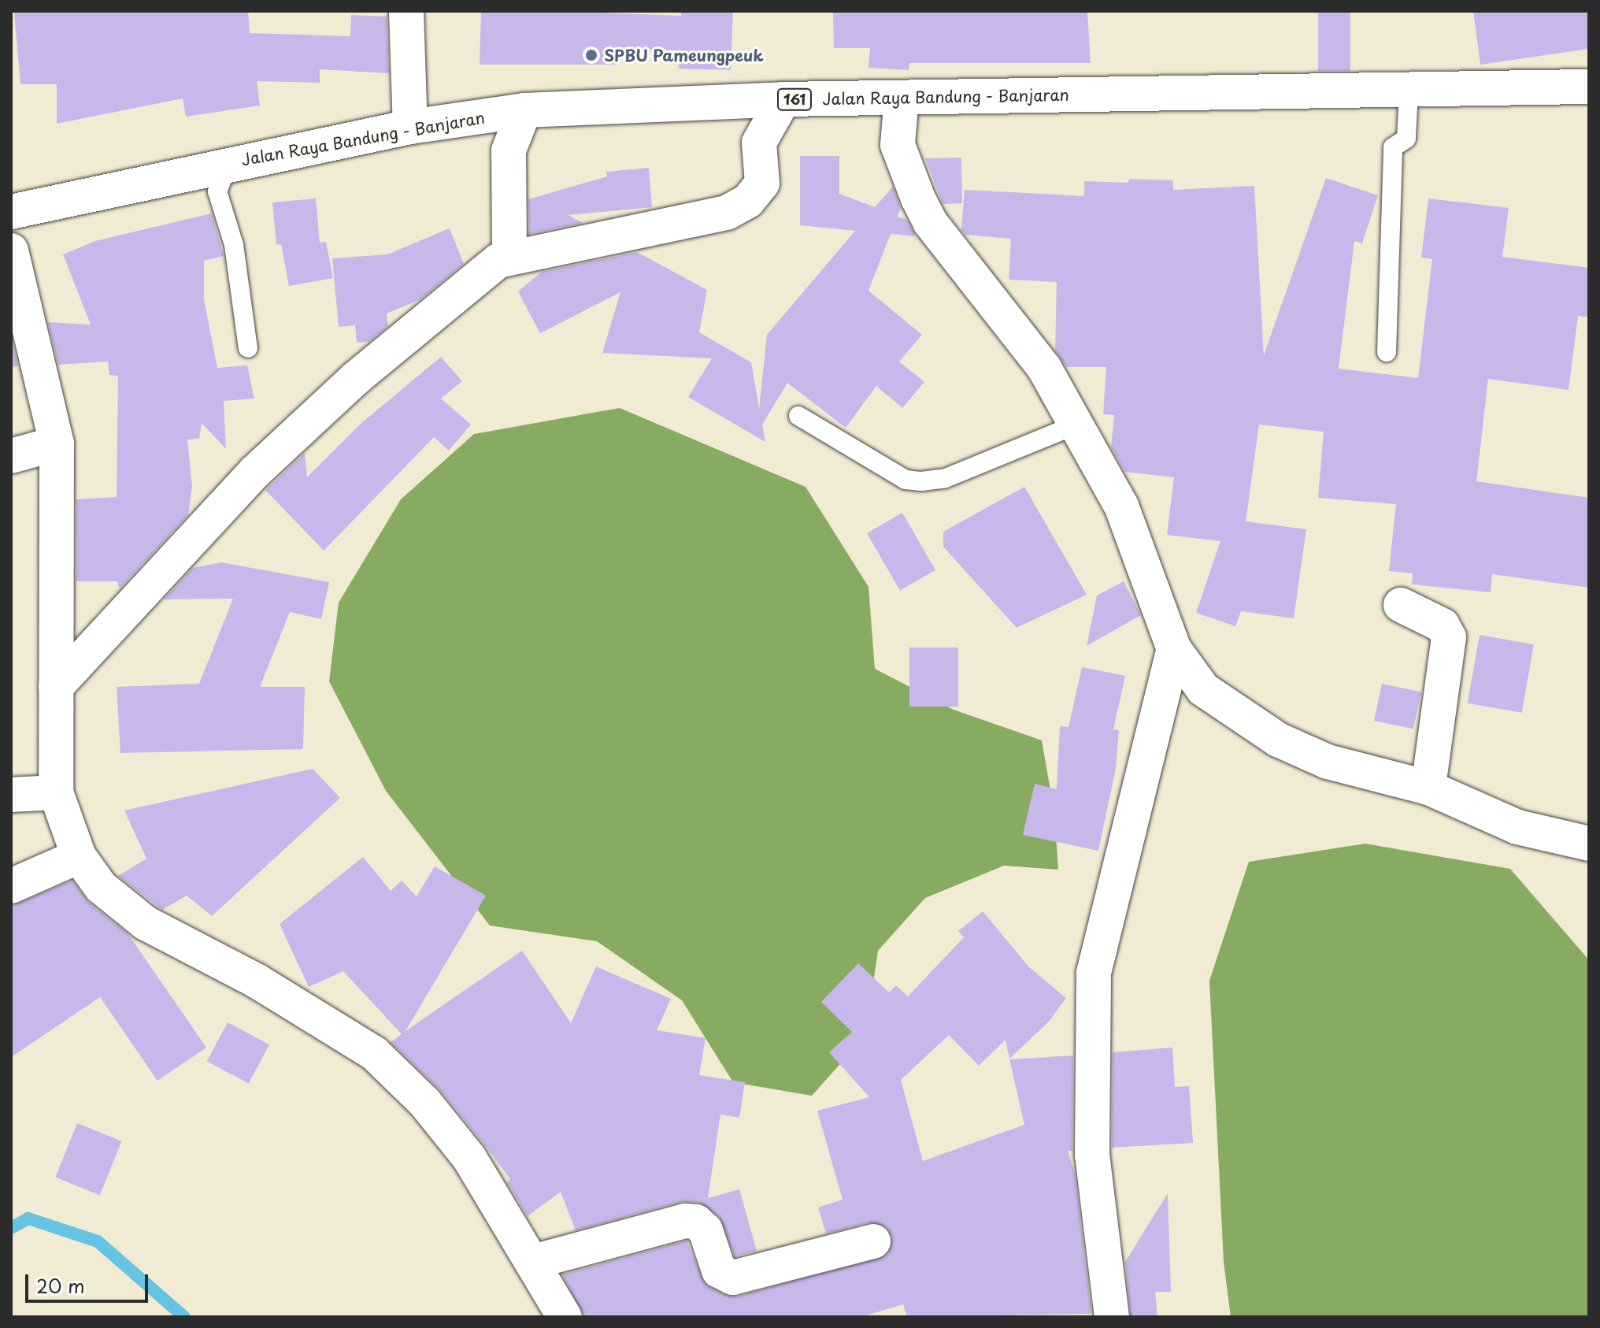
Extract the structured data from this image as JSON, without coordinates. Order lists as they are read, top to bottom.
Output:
{
  "streets": {
    "street": ["Jalan Raya Bandung - Banjaran", "161"]
  },
  "places": ["SPBU Pameungpeuk"],
  "scale_bar": "20 m"
}
